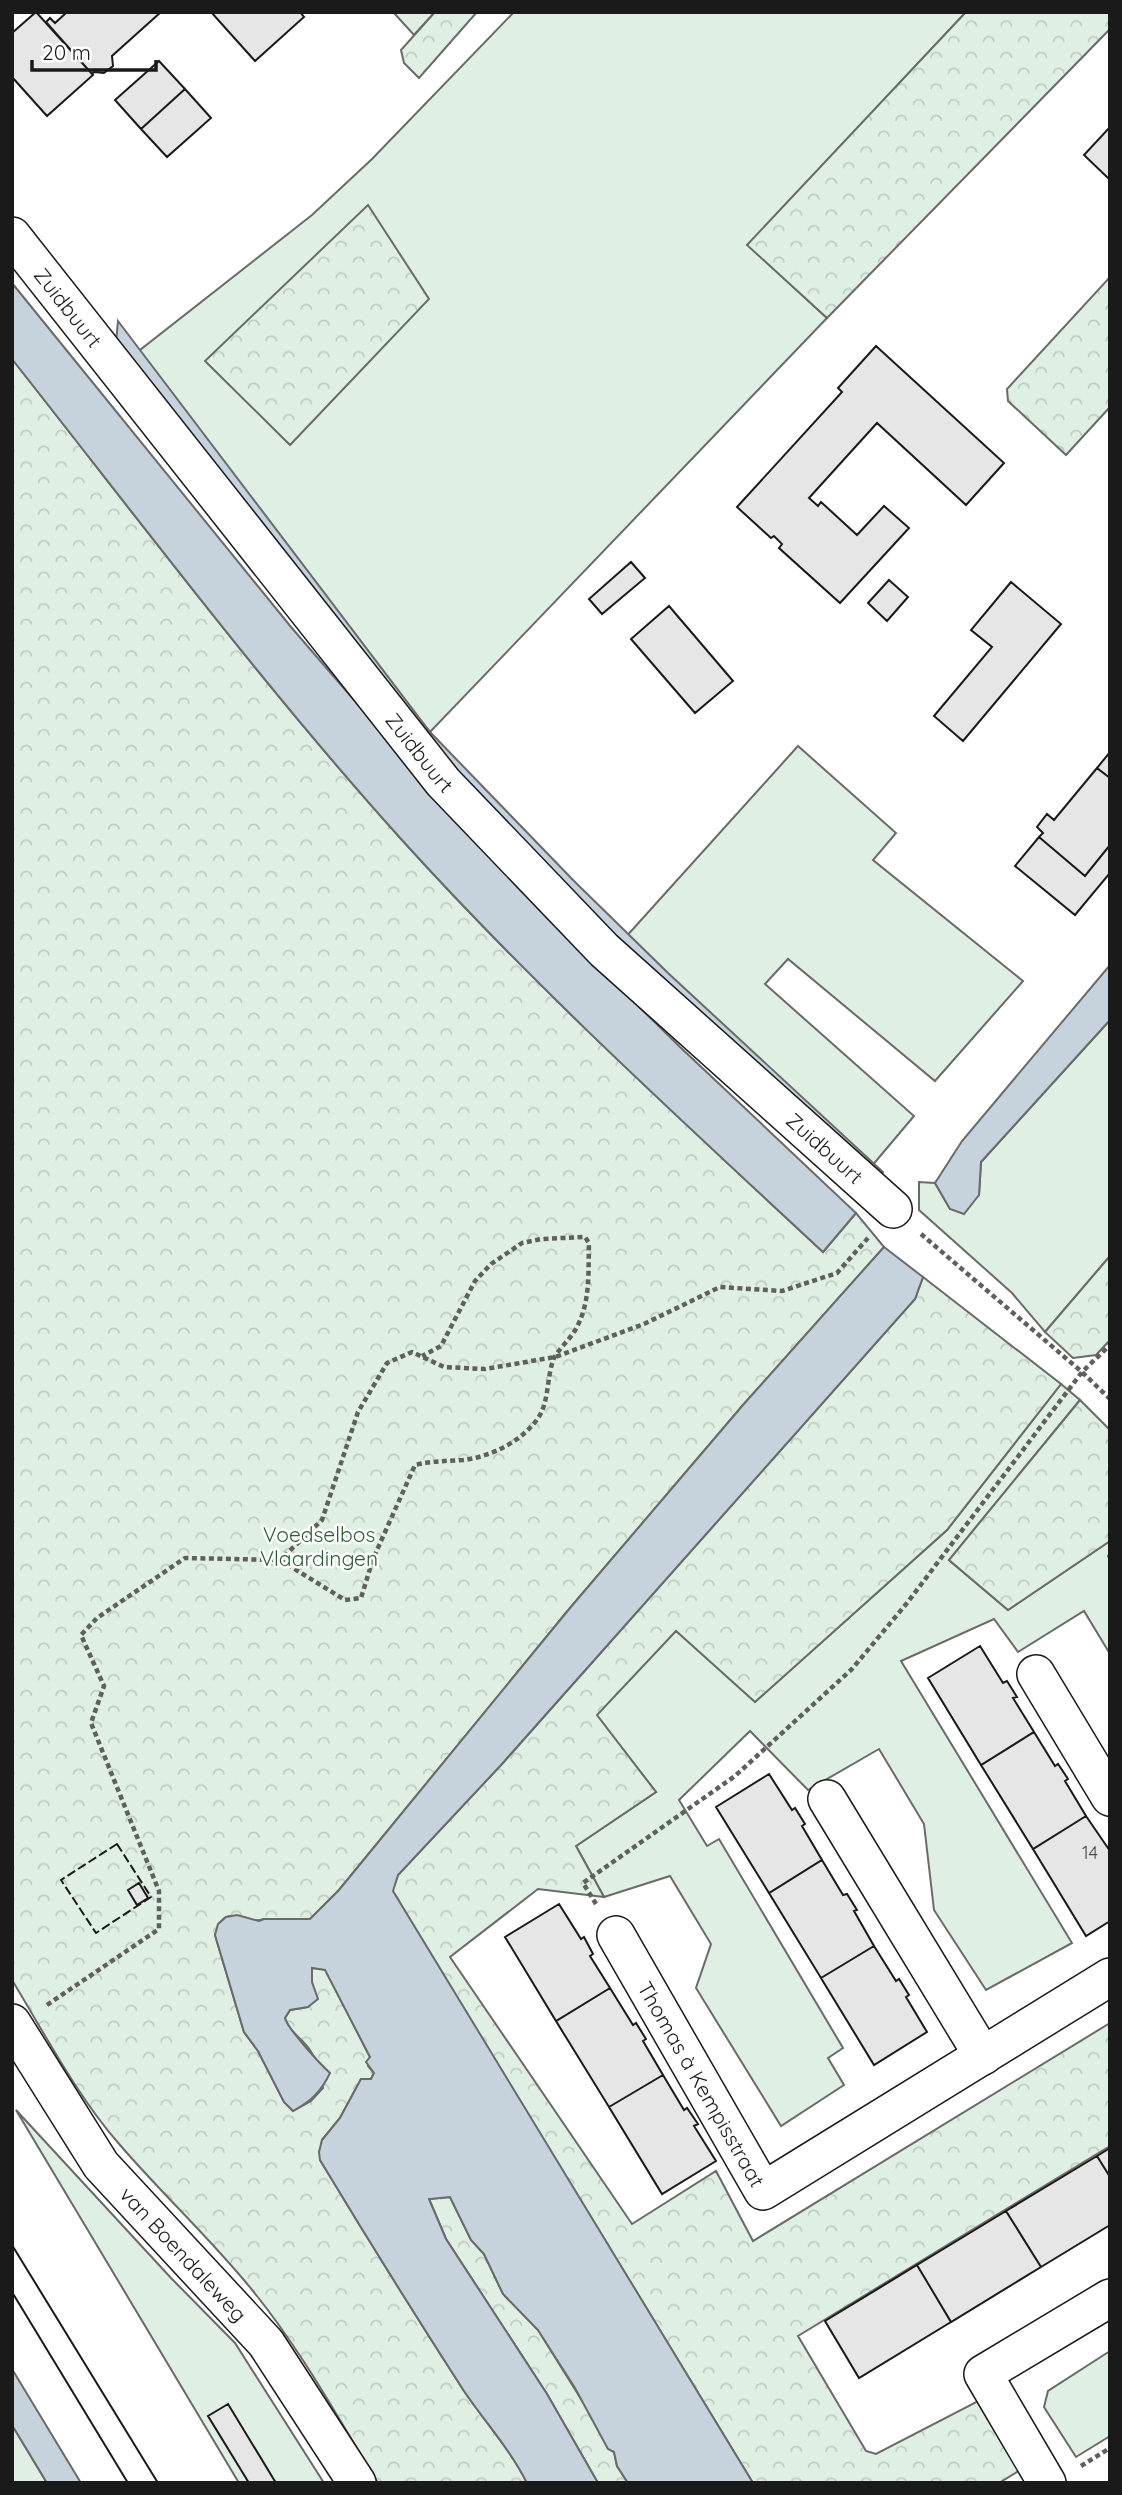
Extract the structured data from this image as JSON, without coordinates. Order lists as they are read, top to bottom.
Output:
{
  "streets": {
    "street": ["Zuidbuurt", "Thomas à Kempisstraat", "van Boendaleweg"]
  },
  "parks": ["Voedselbos Vlaardingen"],
  "house_numbers": ["14"],
  "scale_bar": "20 m"
}
